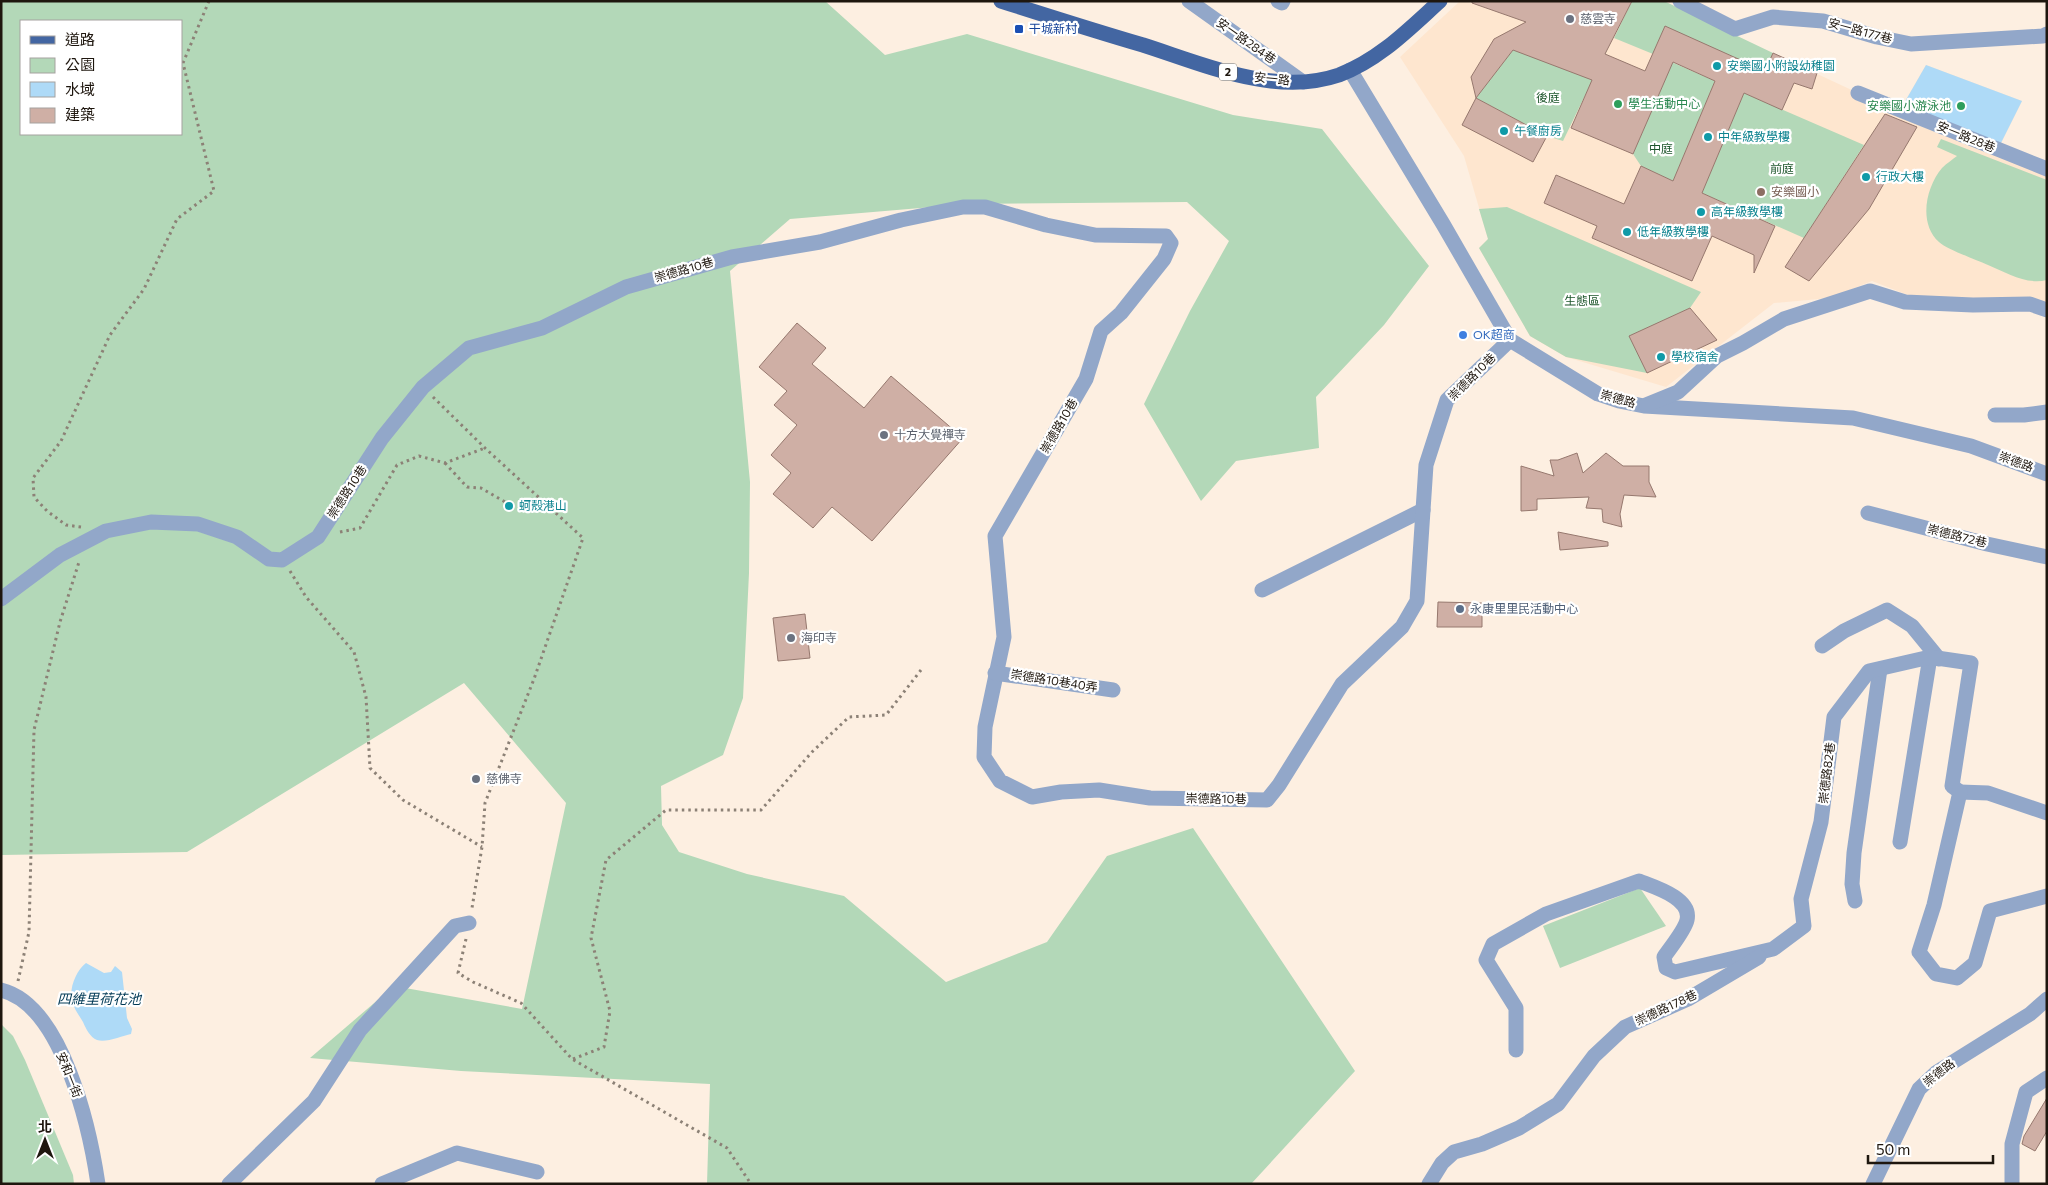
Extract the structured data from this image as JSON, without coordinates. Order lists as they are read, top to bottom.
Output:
{
  "streets": {
    "main road": ["2", "安一路"],
    "street": [
      "安一路177巷",
      "安一路284巷",
      "安一路28巷",
      "崇德路10巷",
      "崇德路",
      "崇德路72巷",
      "崇德路10巷40弄",
      "崇德路82巷",
      "崇德路178巷",
      "安和一街"
    ]
  },
  "crossings": [
    ["安一路284巷", "安一路"],
    ["安一路", "崇德路"],
    ["崇德路10巷", "崇德路"],
    ["崇德路10巷", "崇德路10巷40弄"],
    ["崇德路82巷", "崇德路178巷"]
  ],
  "water": ["四維里荷花池"],
  "parks": [
    "後庭",
    "中庭",
    "前庭",
    "生態區"
  ],
  "places": {
    "other": [
      "慈雲寺",
      "安樂國小附設幼稚園",
      "學生活動中心",
      "安樂國小游泳池",
      "午餐廚房",
      "中年級教學樓",
      "行政大樓",
      "安樂國小",
      "高年級教學樓",
      "低年級教學樓",
      "OK超商",
      "學校宿舍",
      "十方大覺禪寺",
      "蚵殼港山",
      "永康里里民活動中心",
      "海印寺",
      "慈佛寺"
    ],
    "transit": ["干城新村"]
  },
  "legend": [
    "道路",
    "公園",
    "水域",
    "建築"
  ],
  "scale_bar": "50 m",
  "north": "top"
}
